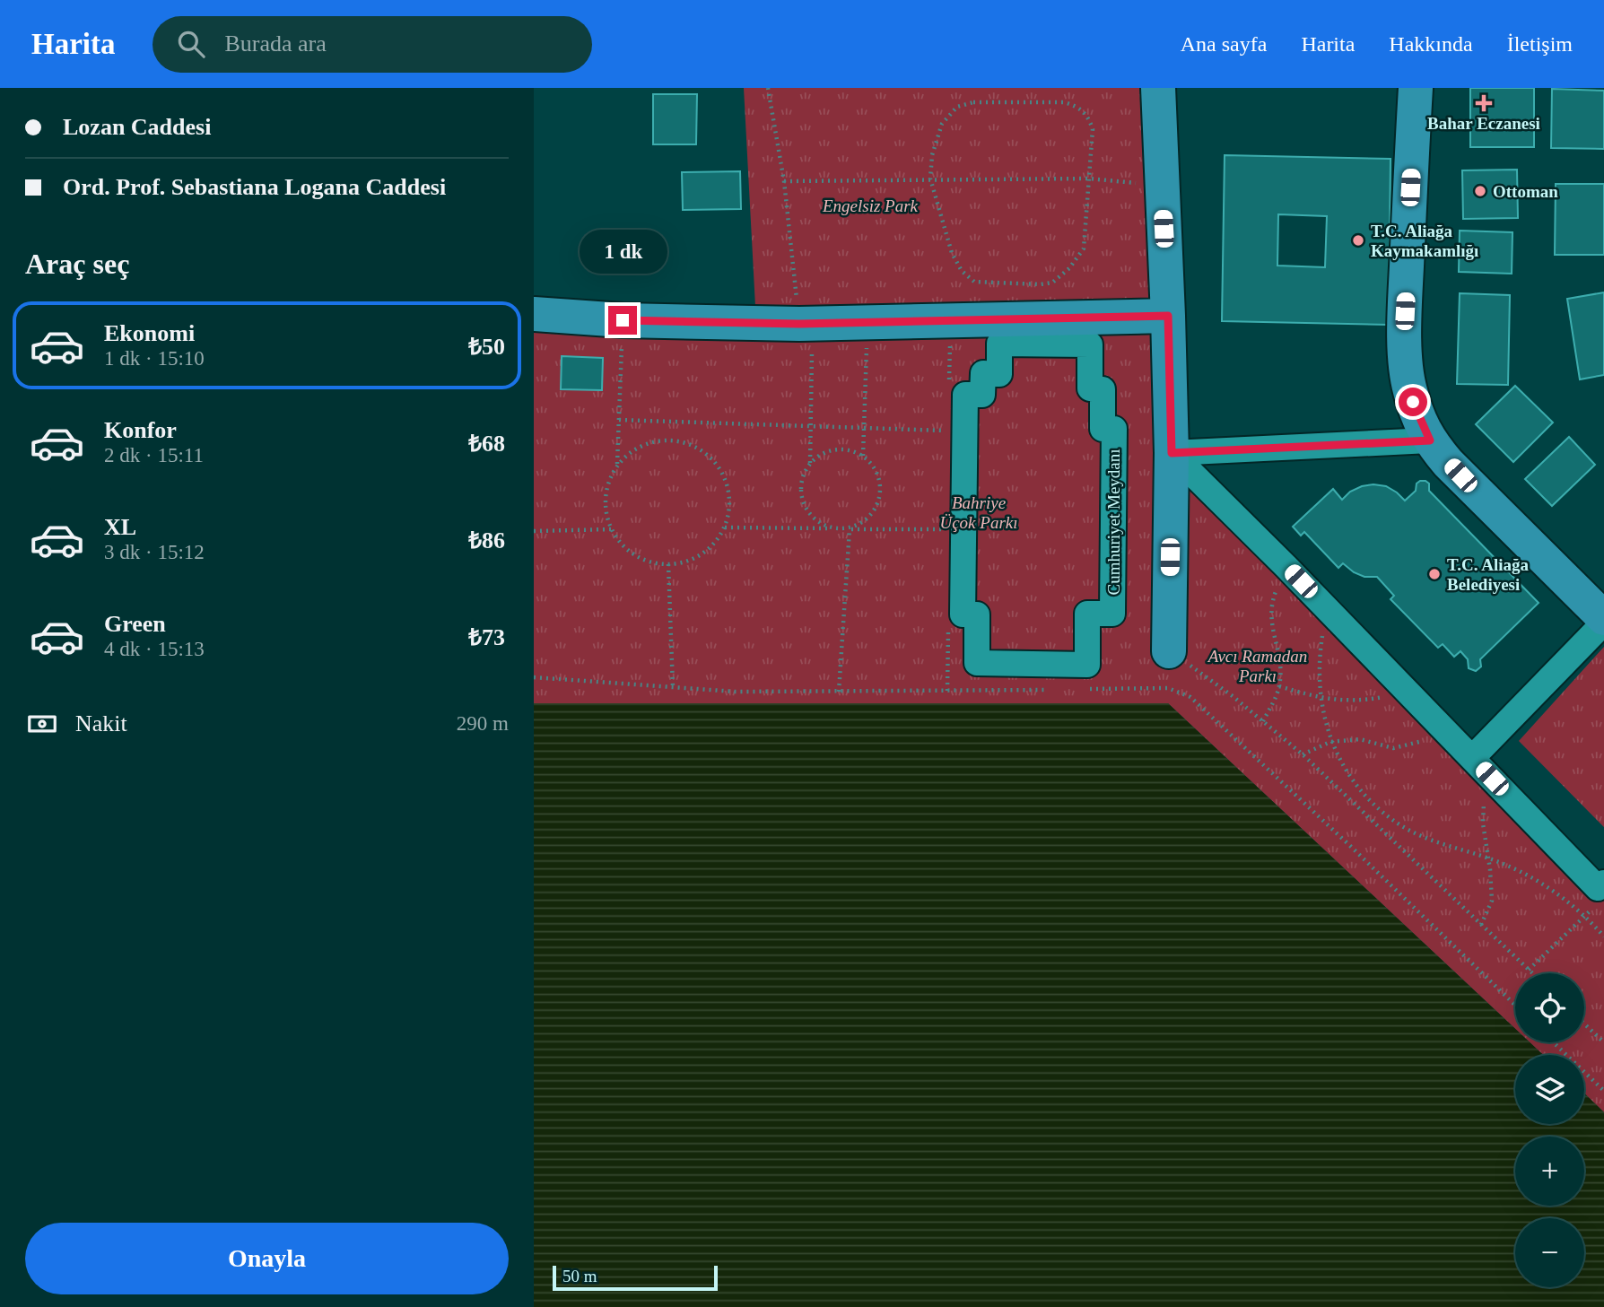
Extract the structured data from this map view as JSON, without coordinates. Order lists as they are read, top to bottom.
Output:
{
  "streets": {
    "street": ["Cumhuriyet Meydanı"]
  },
  "parks": ["Engelsiz Park", "Bahriye Üçok Parkı", "Avcı Ramadan Parkı"],
  "places": {
    "health": ["Bahar Eczanesi"],
    "other": ["Ottoman", "T.C. Aliağa Kaymakamlığı", "T.C. Aliağa Belediyesi"]
  },
  "scale_bar": "50 m",
  "page": {
    "header": "Harita",
    "search": "Burada ara",
    "nav": [
      "Ana sayfa",
      "Harita",
      "Hakkında",
      "İletişim"
    ],
    "banner": ["Lozan Caddesi", "Ord. Prof. Sebastiana Logana Caddesi"],
    "heading": "Araç seç",
    "bubble": "1 dk",
    "list": [
      {
        "name": "Ekonomi",
        "note": "1 dk · 15:10",
        "value": "₺50"
      },
      {
        "name": "Konfor",
        "note": "2 dk · 15:11",
        "value": "₺68"
      },
      {
        "name": "XL",
        "note": "3 dk · 15:12",
        "value": "₺86"
      },
      {
        "name": "Green",
        "note": "4 dk · 15:13",
        "value": "₺73"
      }
    ],
    "pay": ["Nakit", "290 m"],
    "map_buttons": ["+", "−"],
    "buttons": "Onayla",
    "scale": "50 m"
  }
}
